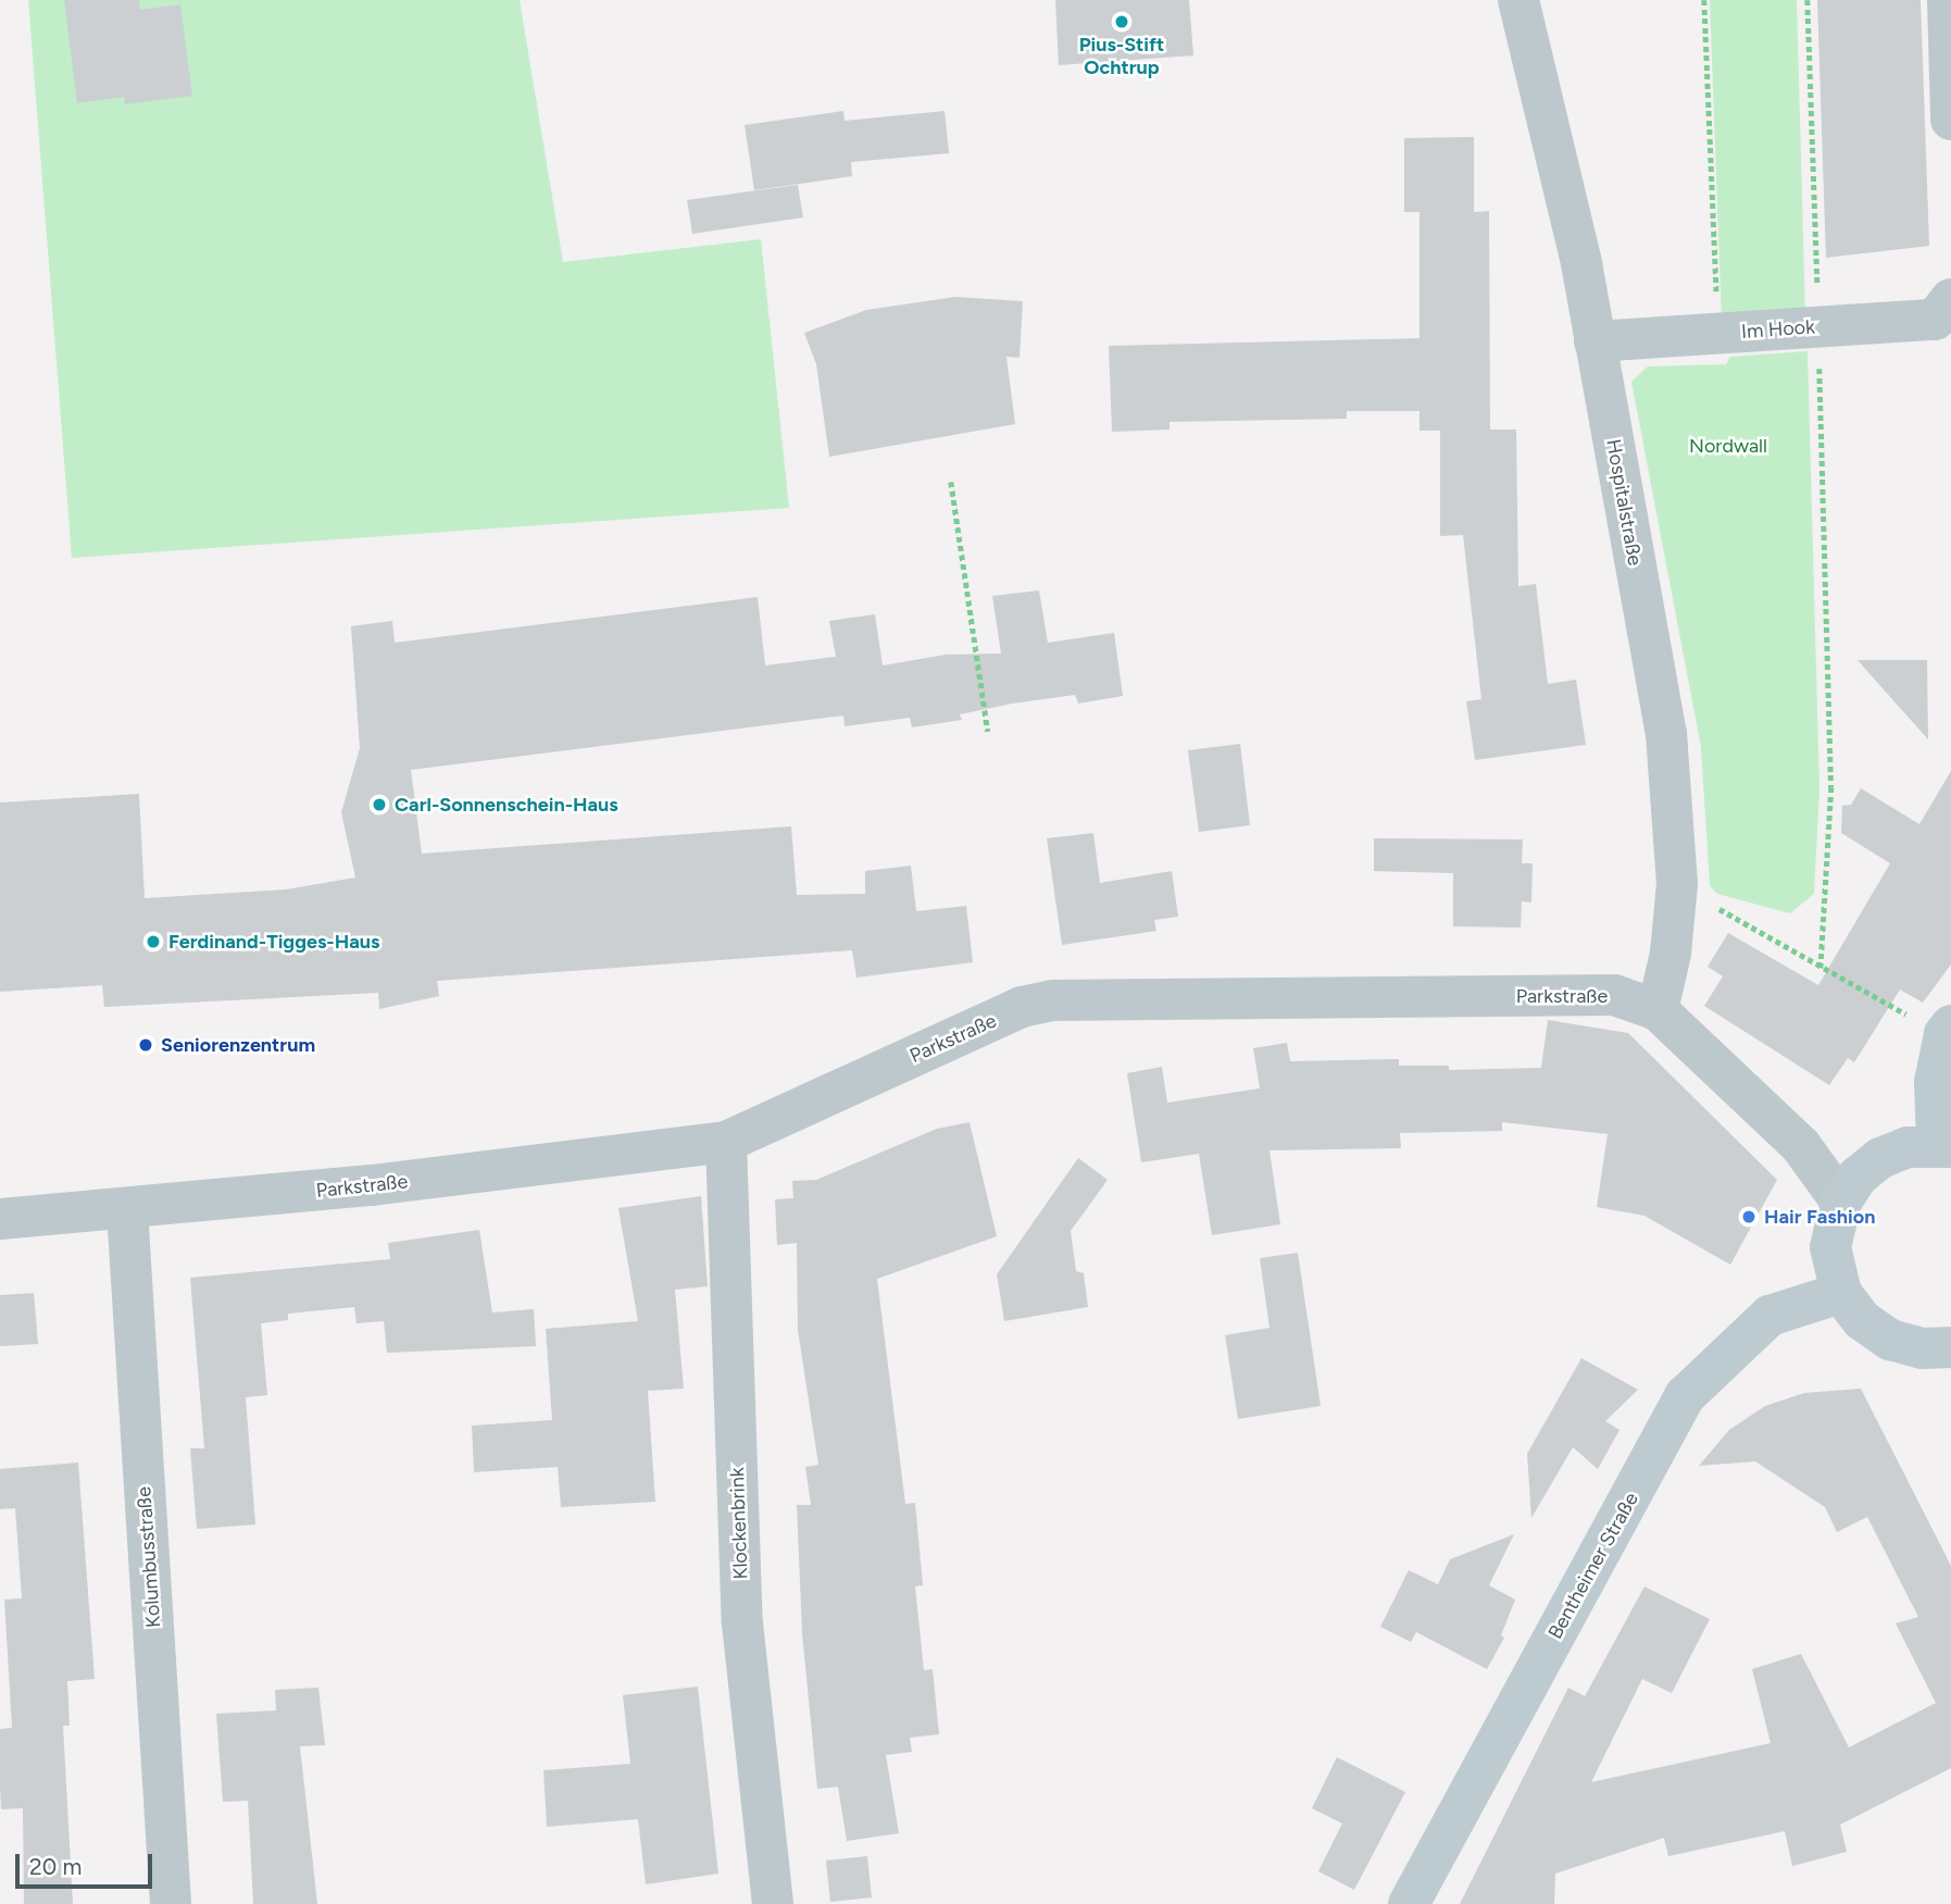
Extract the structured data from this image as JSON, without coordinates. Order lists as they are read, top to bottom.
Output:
{
  "streets": {
    "main road": ["Bentheimer Straße"],
    "street": [
      "Im Hook",
      "Hospitalstraße",
      "Parkstraße",
      "Klockenbrink",
      "Kolumbusstraße"
    ]
  },
  "crossings": [
    ["Im Hook", "Hospitalstraße"],
    ["Hospitalstraße", "Parkstraße"],
    ["Parkstraße", "Klockenbrink"],
    ["Parkstraße", "Kolumbusstraße"]
  ],
  "parks": ["Nordwall"],
  "places": [
    "Pius-Stift Ochtrup",
    "Carl-Sonnenschein-Haus",
    "Ferdinand-Tigges-Haus",
    "Seniorenzentrum",
    "Hair Fashion"
  ],
  "scale_bar": "20 m"
}
